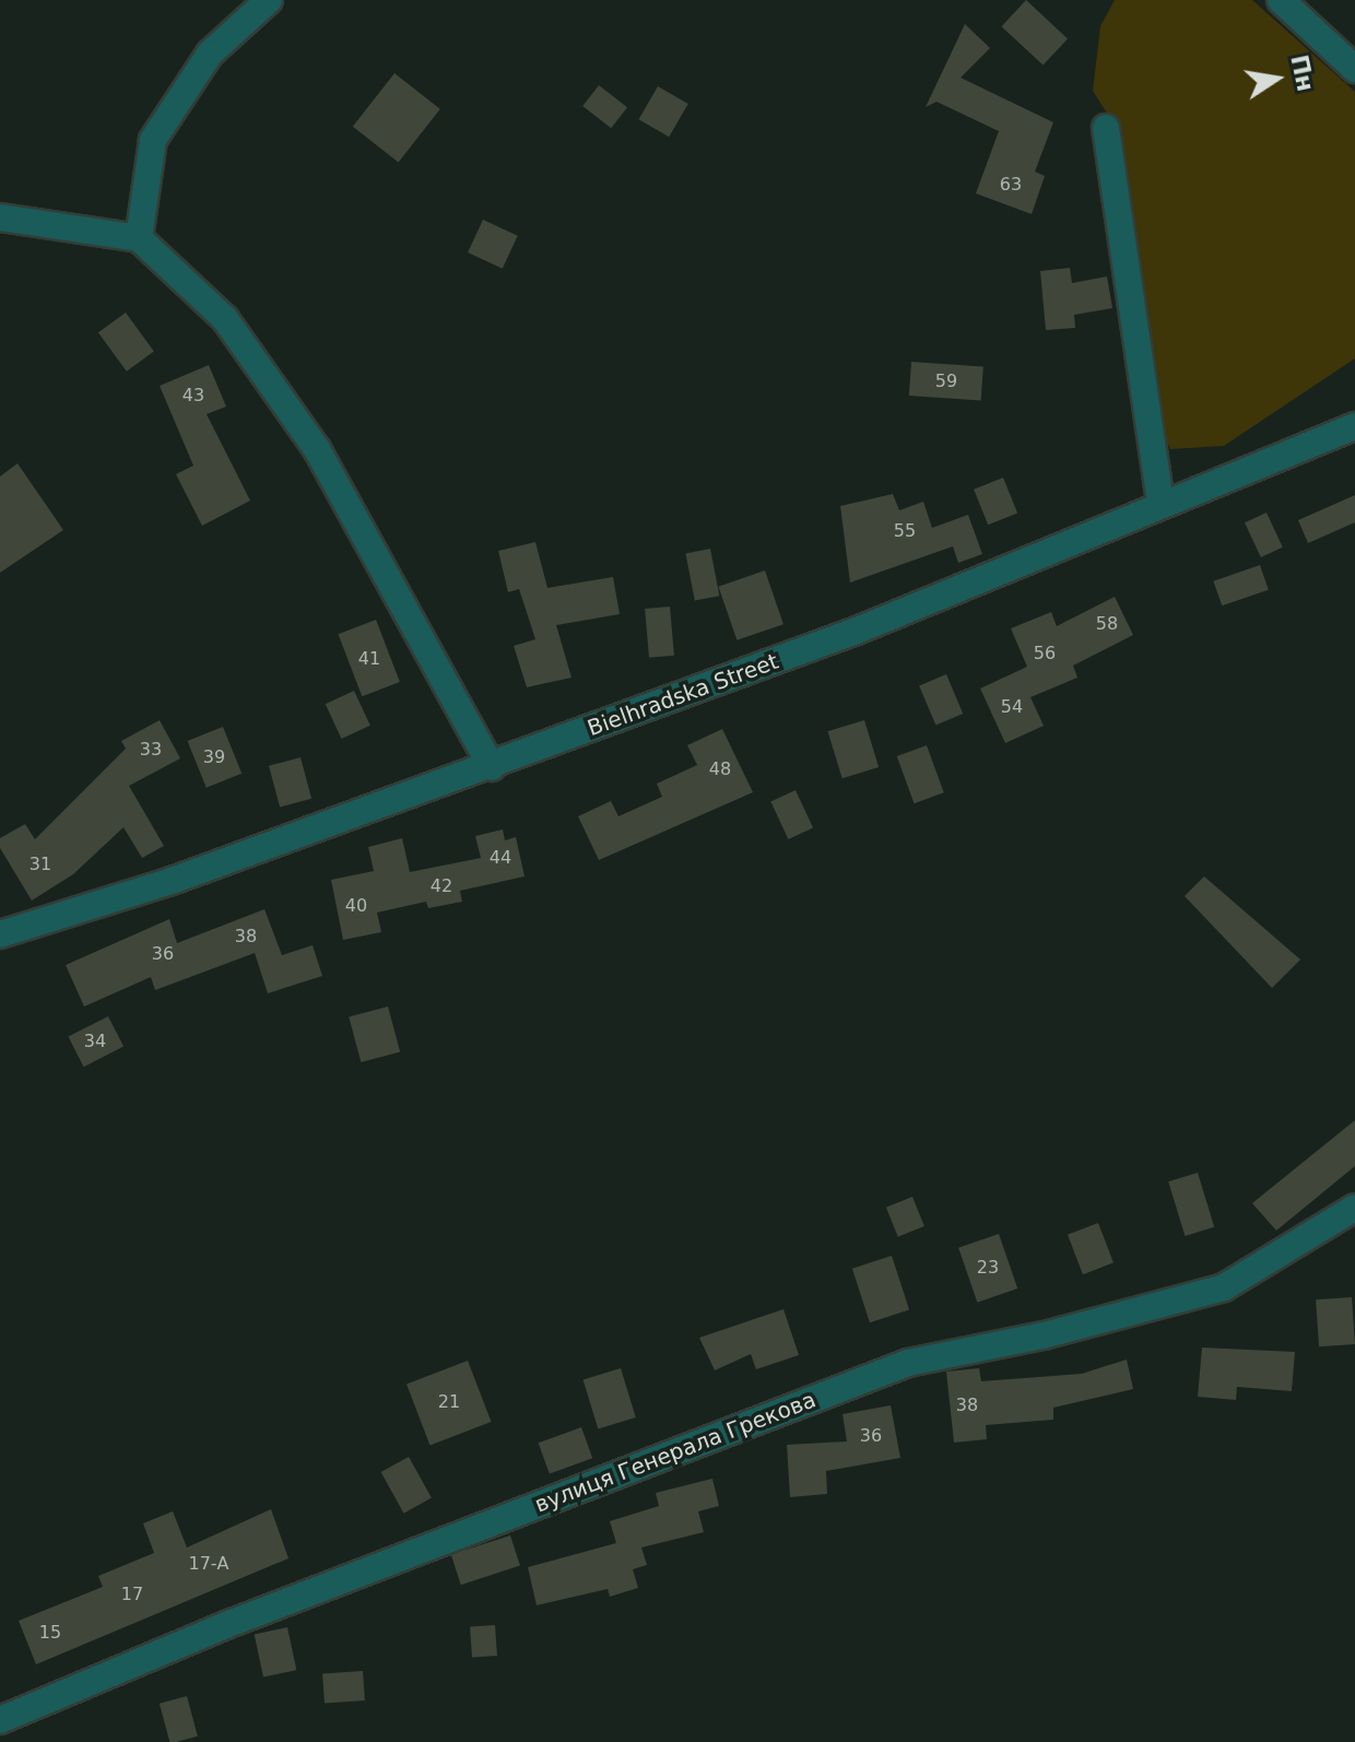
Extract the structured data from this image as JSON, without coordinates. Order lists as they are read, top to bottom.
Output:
{
  "streets": {
    "street": ["Bielhradska Street", "вулиця Генерала Грекова"]
  },
  "house_numbers": [
    "63",
    "59",
    "43",
    "55",
    "58",
    "56",
    "41",
    "54",
    "33",
    "39",
    "48",
    "44",
    "31",
    "42",
    "40",
    "38",
    "36",
    "34",
    "23",
    "21",
    "38",
    "36",
    "17-А",
    "17",
    "15"
  ],
  "north": "right"
}
